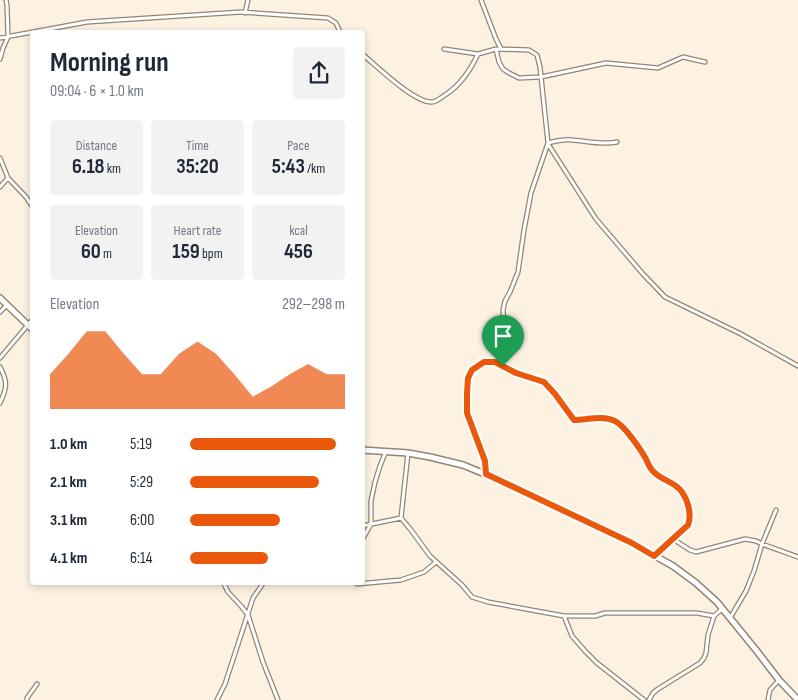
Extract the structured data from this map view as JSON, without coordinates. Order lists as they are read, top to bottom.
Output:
{
  "page": {
    "heading": ["Morning run", "09:04 · 6 × 1.0 km"],
    "stats": [
      ["Distance", "6.18 km"],
      ["Time", "35:20"],
      ["Pace", "5:43 /km"],
      ["Elevation", "60 m"],
      ["Heart rate", "159 bpm"],
      ["kcal", "456"]
    ],
    "chart": ["Elevation", "292–298 m"],
    "list": [
      {
        "name": "1.0 km",
        "note": "5:19"
      },
      {
        "name": "2.1 km",
        "note": "5:29"
      },
      {
        "name": "3.1 km",
        "note": "6:00"
      },
      {
        "name": "4.1 km",
        "note": "6:14"
      }
    ]
  }
}
